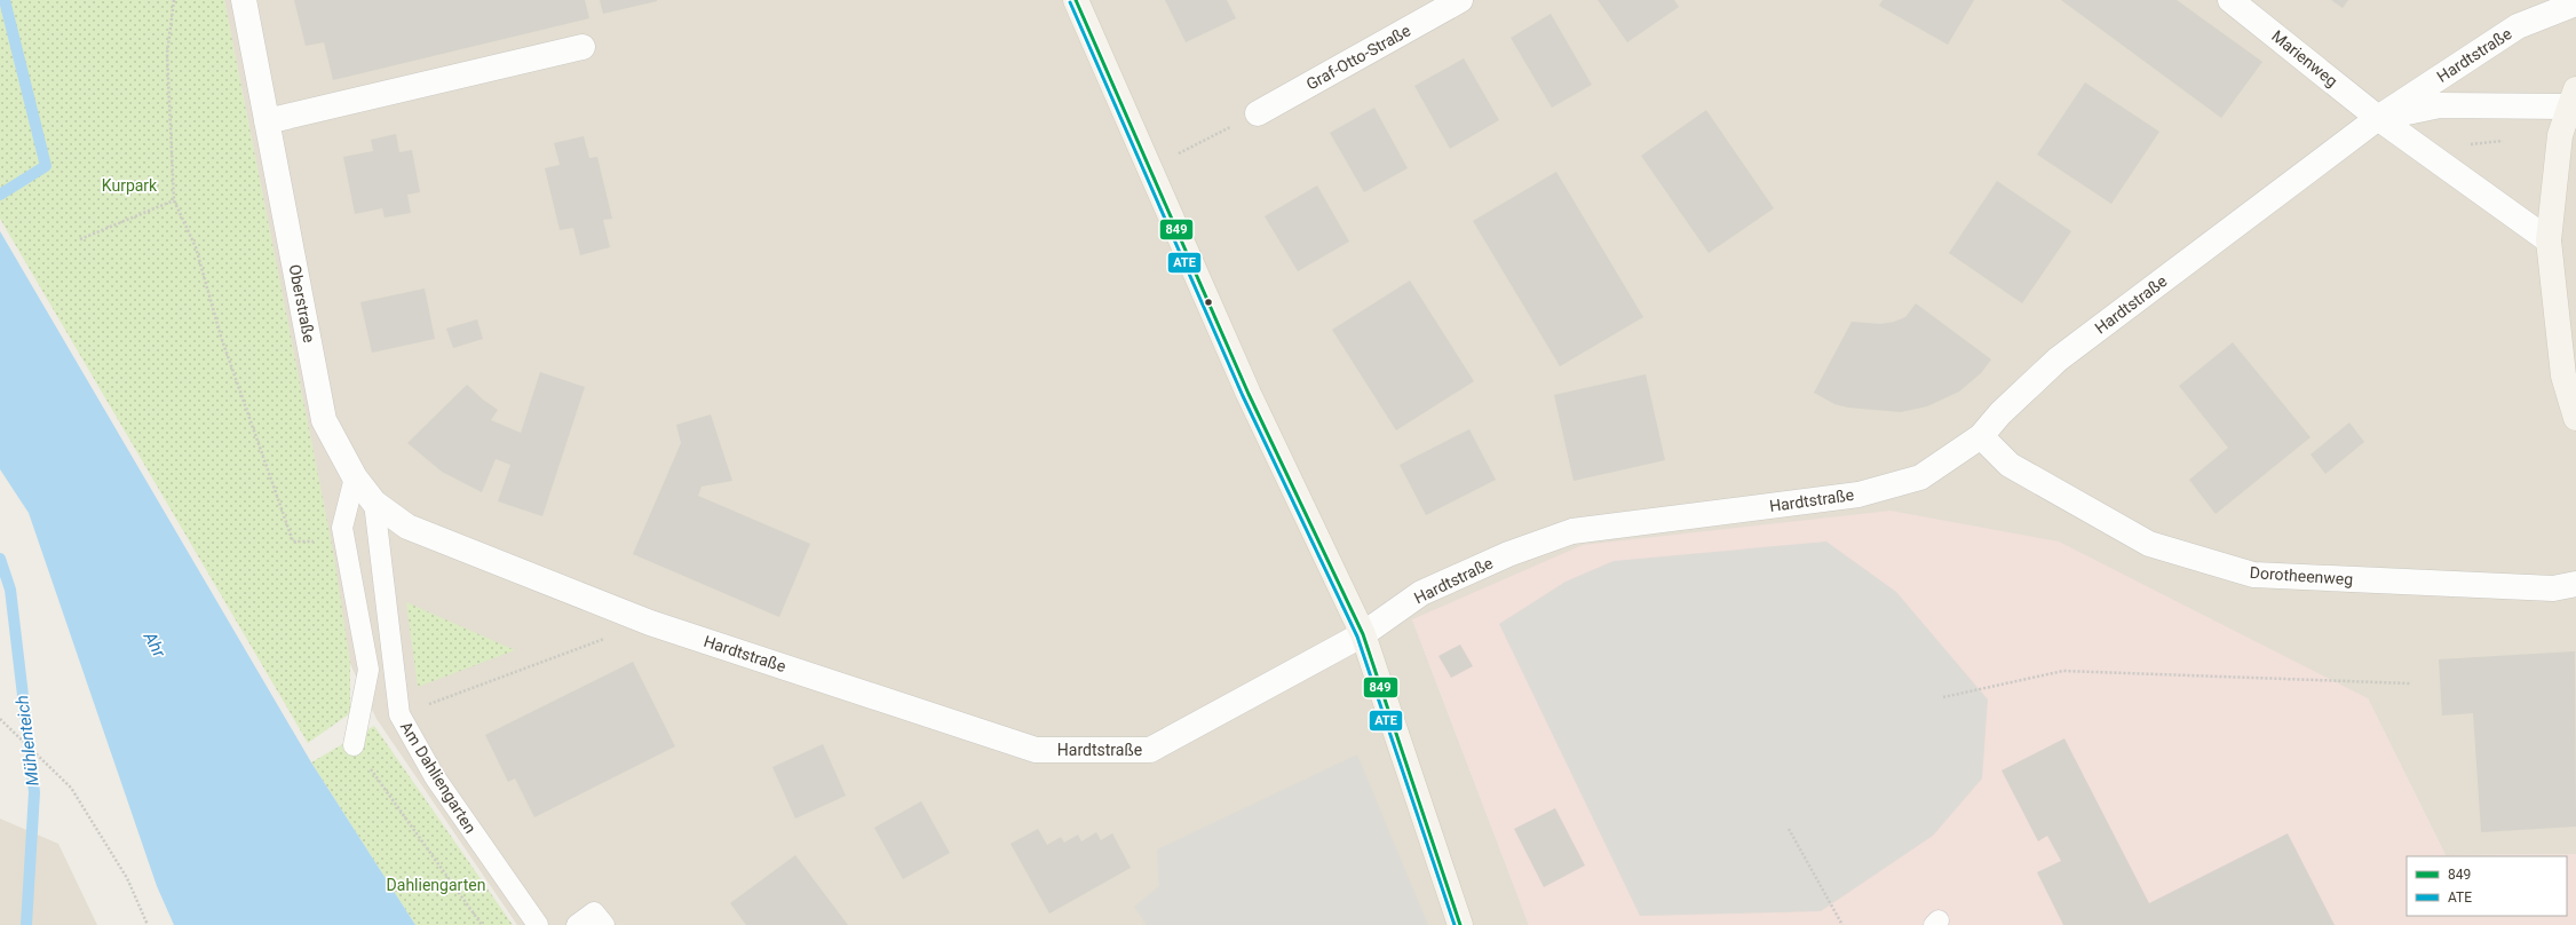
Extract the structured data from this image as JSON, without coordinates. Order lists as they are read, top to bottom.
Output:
{
  "streets": {
    "street": [
      "Hardtstraße",
      "Graf-Otto-Straße",
      "Marienweg",
      "Oberstraße",
      "Dorotheenweg"
    ],
    "lane": ["Am Dahliengarten"]
  },
  "crossings": [
    ["Hardtstraße", "Marienweg"],
    ["Hardtstraße", "Oberstraße"],
    ["Hardtstraße", "Dorotheenweg"],
    ["Hardtstraße", "Am Dahliengarten"]
  ],
  "water": ["Ahr", "Mühlenteich"],
  "parks": ["Kurpark", "Dahliengarten"],
  "lines": ["transit line 849", "transit line ATE"],
  "legend": ["849", "ATE"]
}
